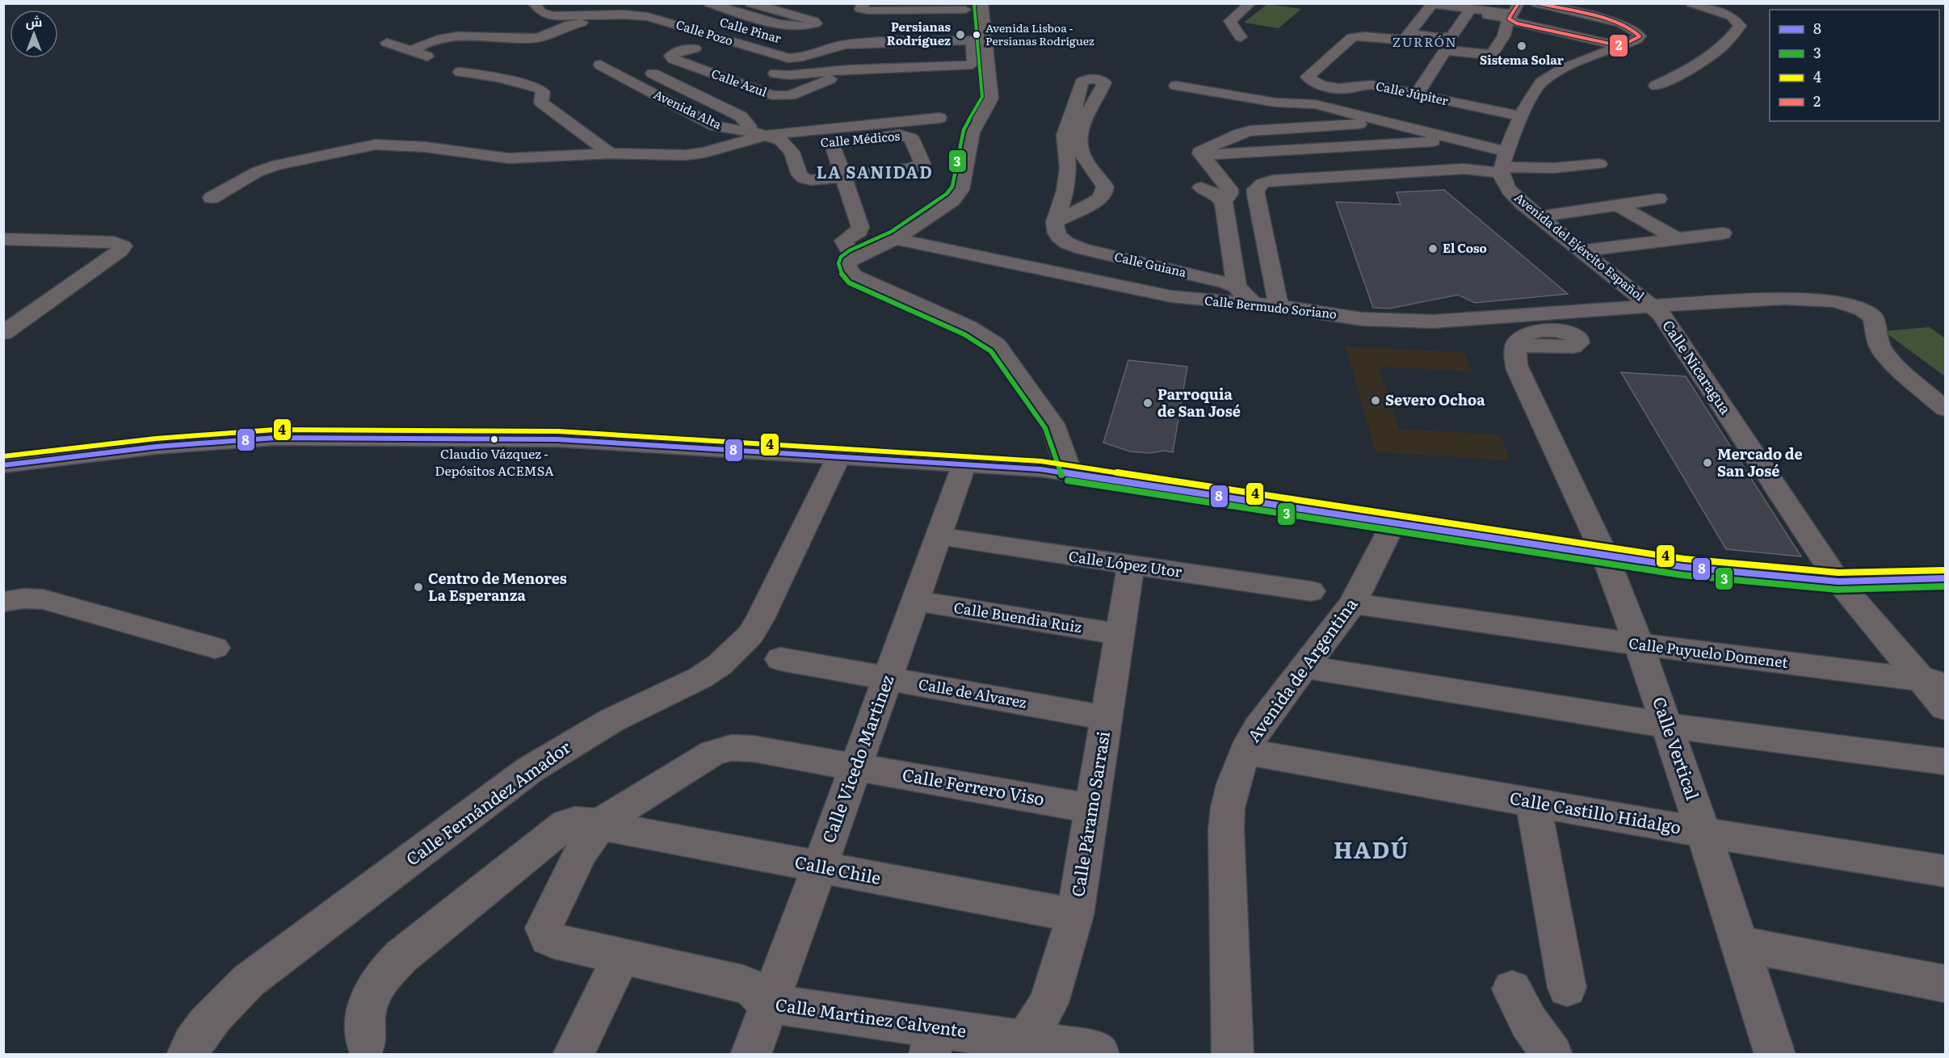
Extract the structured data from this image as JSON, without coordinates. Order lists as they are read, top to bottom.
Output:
{
  "streets": {
    "street": [
      "Calle Pozo",
      "Calle Azul",
      "Calle Júpiter",
      "Avenida Alta",
      "Calle Médicos",
      "Avenida del Ejército Español",
      "Calle Guiana",
      "Calle Bermudo Soriano",
      "Calle Nicaragua",
      "Calle López Utor",
      "Calle Buendia Ruiz",
      "Calle Puyuelo Domenet",
      "Avenida de Argentina",
      "Calle de Alvarez",
      "Calle Vertical",
      "Calle Vicedo Martinez",
      "Calle Ferrero Viso",
      "Calle Fernández Amador",
      "Calle Castillo Hidalgo",
      "Calle Páramo Sarrasi",
      "Calle Chile",
      "Calle Martinez Calvente"
    ]
  },
  "crossings": [
    ["Avenida Alta", "Calle Médicos"],
    ["Avenida del Ejército Español", "Calle Bermudo Soriano"],
    ["Avenida del Ejército Español", "Calle Nicaragua"],
    ["Calle Guiana", "Calle Bermudo Soriano"],
    ["Calle Bermudo Soriano", "Calle Nicaragua"],
    ["Calle Nicaragua", "Calle Puyuelo Domenet"],
    ["Calle López Utor", "Calle Vicedo Martinez"],
    ["Calle López Utor", "Calle Páramo Sarrasi"],
    ["Calle Buendia Ruiz", "Calle Vicedo Martinez"],
    ["Calle Buendia Ruiz", "Calle Páramo Sarrasi"],
    ["Calle Puyuelo Domenet", "Avenida de Argentina"],
    ["Calle Puyuelo Domenet", "Calle Vertical"],
    ["Avenida de Argentina", "Calle Castillo Hidalgo"],
    ["Calle de Alvarez", "Calle Vicedo Martinez"],
    ["Calle de Alvarez", "Calle Páramo Sarrasi"],
    ["Calle Vertical", "Calle Castillo Hidalgo"],
    ["Calle Vicedo Martinez", "Calle Ferrero Viso"],
    ["Calle Vicedo Martinez", "Calle Chile"],
    ["Calle Vicedo Martinez", "Calle Martinez Calvente"],
    ["Calle Ferrero Viso", "Calle Páramo Sarrasi"],
    ["Calle Ferrero Viso", "Calle Chile"],
    ["Calle Ferrero Viso", "Calle Martinez Calvente"],
    ["Calle Páramo Sarrasi", "Calle Chile"],
    ["Calle Páramo Sarrasi", "Calle Martinez Calvente"],
    ["Calle Chile", "Calle Martinez Calvente"]
  ],
  "districts": ["ZURRÓN", "LA SANIDAD", "HADÚ"],
  "places": [
    "Persianas Rodríguez",
    "Avenida Lisboa - Persianas Rodríguez",
    "Sistema Solar",
    "El Coso",
    "Severo Ochoa",
    "Parroquia de San José",
    "Claudio Vázquez - Depósitos ACEMSA",
    "Mercado de San José",
    "Centro de Menores La Esperanza"
  ],
  "lines": [
    "transit line 2",
    "transit line 3",
    "transit line 4",
    "transit line 8"
  ],
  "legend": [
    "8",
    "3",
    "4",
    "2"
  ],
  "north": "top"
}
